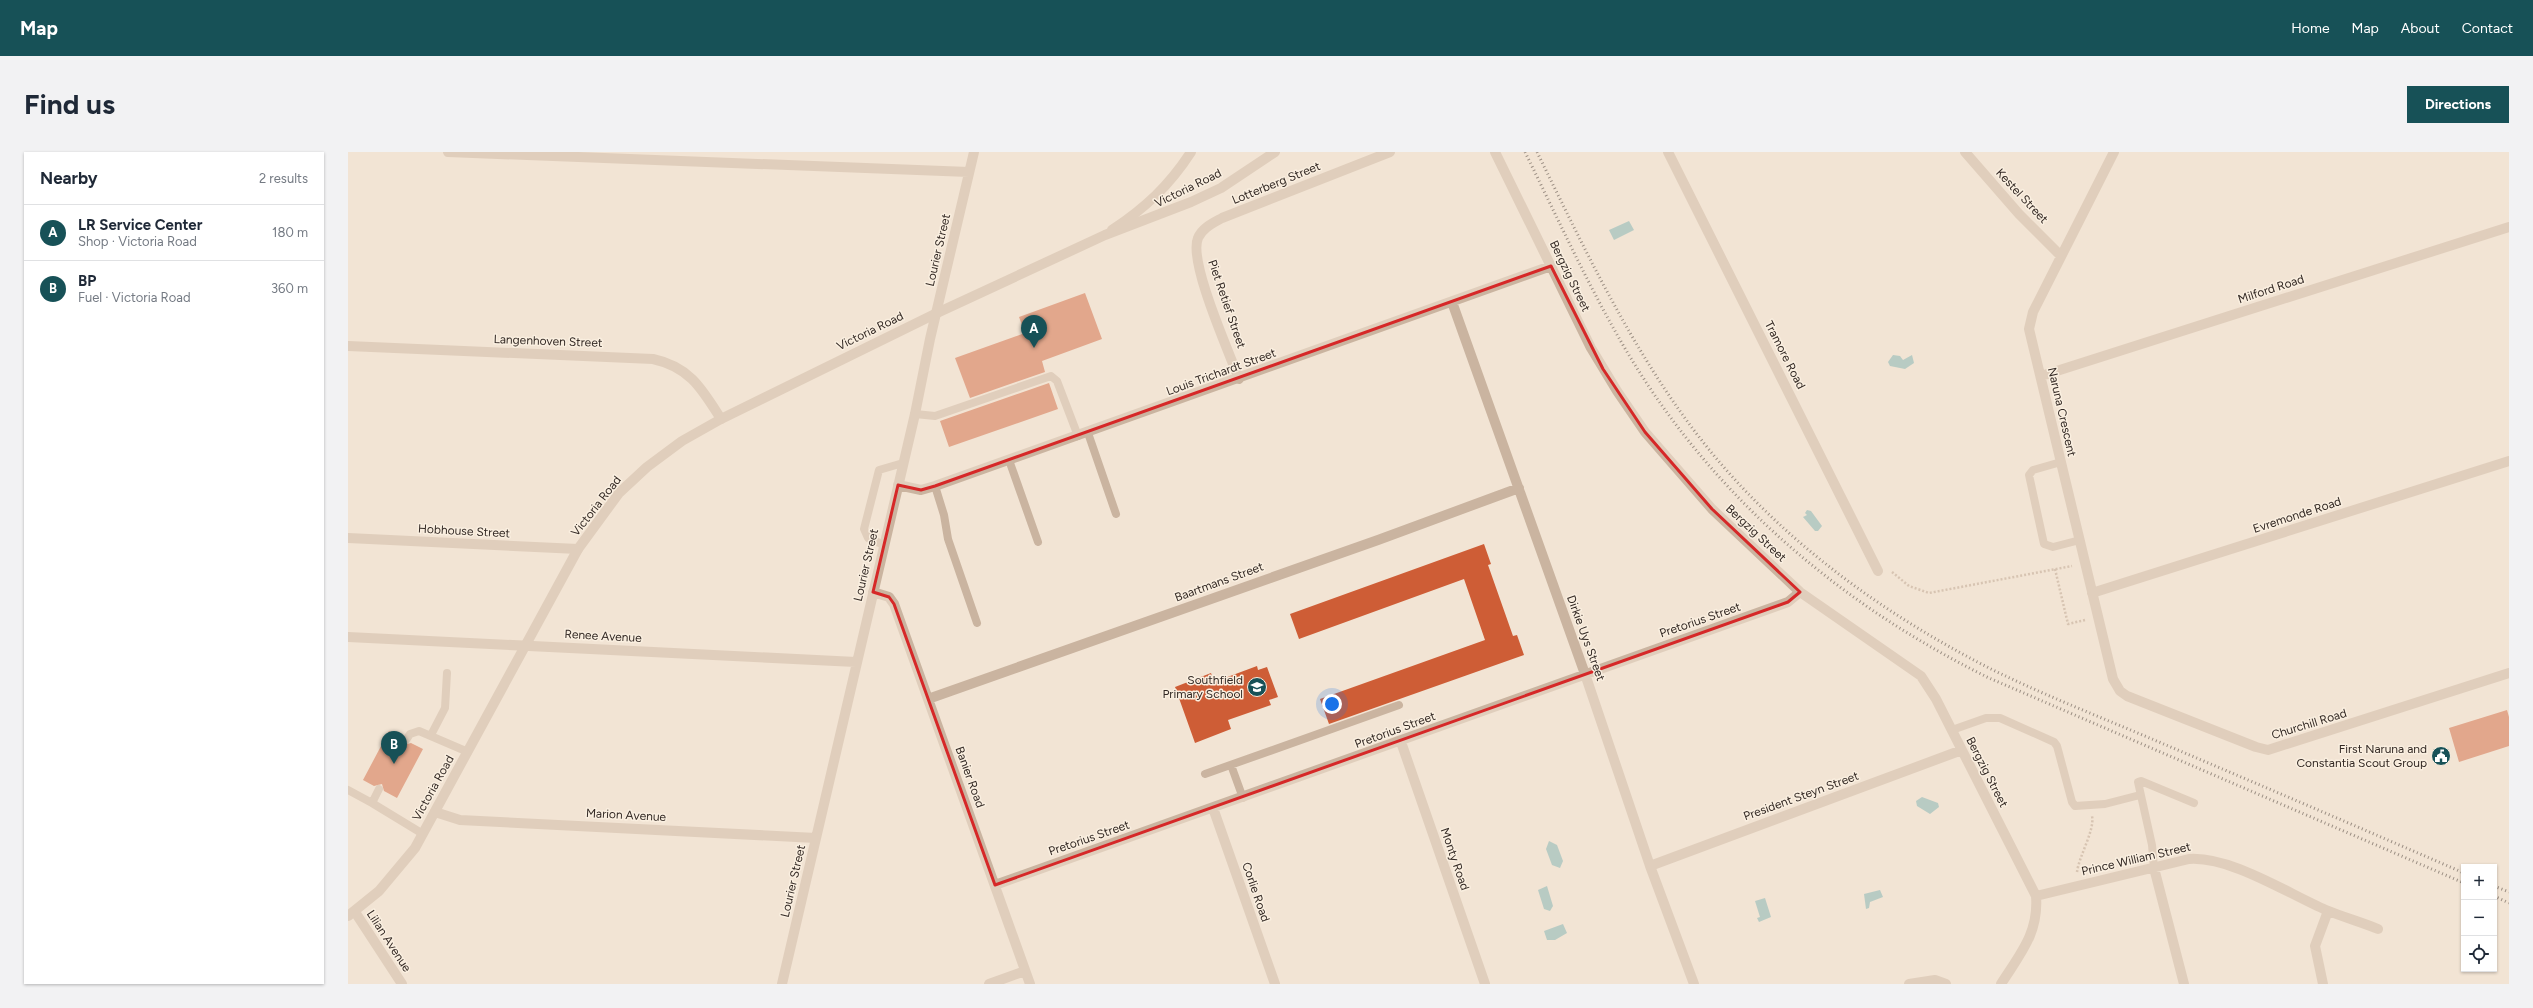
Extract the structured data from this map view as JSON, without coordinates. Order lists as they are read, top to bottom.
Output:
{
  "streets": {
    "street": [
      "Lotterberg Street",
      "Victoria Road",
      "Kestel Street",
      "Lourier Street",
      "Bergzig Street",
      "Milford Road",
      "Piet Retief Street",
      "Langenhoven Street",
      "Tramore Road",
      "Louis Trichardt Street",
      "Naruna Crescent",
      "Evremonde Road",
      "Hobhouse Street",
      "Baartmans Street",
      "Pretorius Street",
      "Renee Avenue",
      "Dirkie Uys Street",
      "Churchill Road",
      "Banier Road",
      "President Steyn Street",
      "Marion Avenue",
      "Monty Road",
      "Prince William Street",
      "Corlie Road",
      "Lilian Avenue"
    ]
  },
  "crossings": [
    ["Lotterberg Street", "Piet Retief Street"],
    ["Victoria Road", "Lourier Street"],
    ["Victoria Road", "Langenhoven Street"],
    ["Victoria Road", "Hobhouse Street"],
    ["Victoria Road", "Renee Avenue"],
    ["Victoria Road", "Marion Avenue"],
    ["Victoria Road", "Lilian Avenue"],
    ["Kestel Street", "Naruna Crescent"],
    ["Lourier Street", "Louis Trichardt Street"],
    ["Lourier Street", "Renee Avenue"],
    ["Lourier Street", "Banier Road"],
    ["Lourier Street", "Marion Avenue"],
    ["Bergzig Street", "Louis Trichardt Street"],
    ["Bergzig Street", "Pretorius Street"],
    ["Bergzig Street", "President Steyn Street"],
    ["Bergzig Street", "Prince William Street"],
    ["Milford Road", "Naruna Crescent"],
    ["Piet Retief Street", "Louis Trichardt Street"],
    ["Louis Trichardt Street", "Dirkie Uys Street"],
    ["Naruna Crescent", "Evremonde Road"],
    ["Naruna Crescent", "Churchill Road"],
    ["Baartmans Street", "Dirkie Uys Street"],
    ["Baartmans Street", "Banier Road"],
    ["Pretorius Street", "Dirkie Uys Street"],
    ["Pretorius Street", "Banier Road"],
    ["Pretorius Street", "Monty Road"],
    ["Pretorius Street", "Corlie Road"],
    ["Dirkie Uys Street", "President Steyn Street"]
  ],
  "places": {
    "school or university": ["Southfield Primary School"],
    "public building": ["First Naruna and Constantia Scout Group"]
  },
  "page": {
    "header": "Map",
    "nav": [
      "Home",
      "Map",
      "About",
      "Contact"
    ],
    "buttons": "Directions",
    "title": "Find us",
    "heading": ["Nearby", "2 results"],
    "list": [
      {
        "mark": "A",
        "name": "LR Service Center",
        "note": "Shop · Victoria Road",
        "value": "180 m"
      },
      {
        "mark": "B",
        "name": "BP",
        "note": "Fuel · Victoria Road",
        "value": "360 m"
      }
    ],
    "pins": ["A", "B"],
    "map_buttons": ["+", "−"]
  }
}
